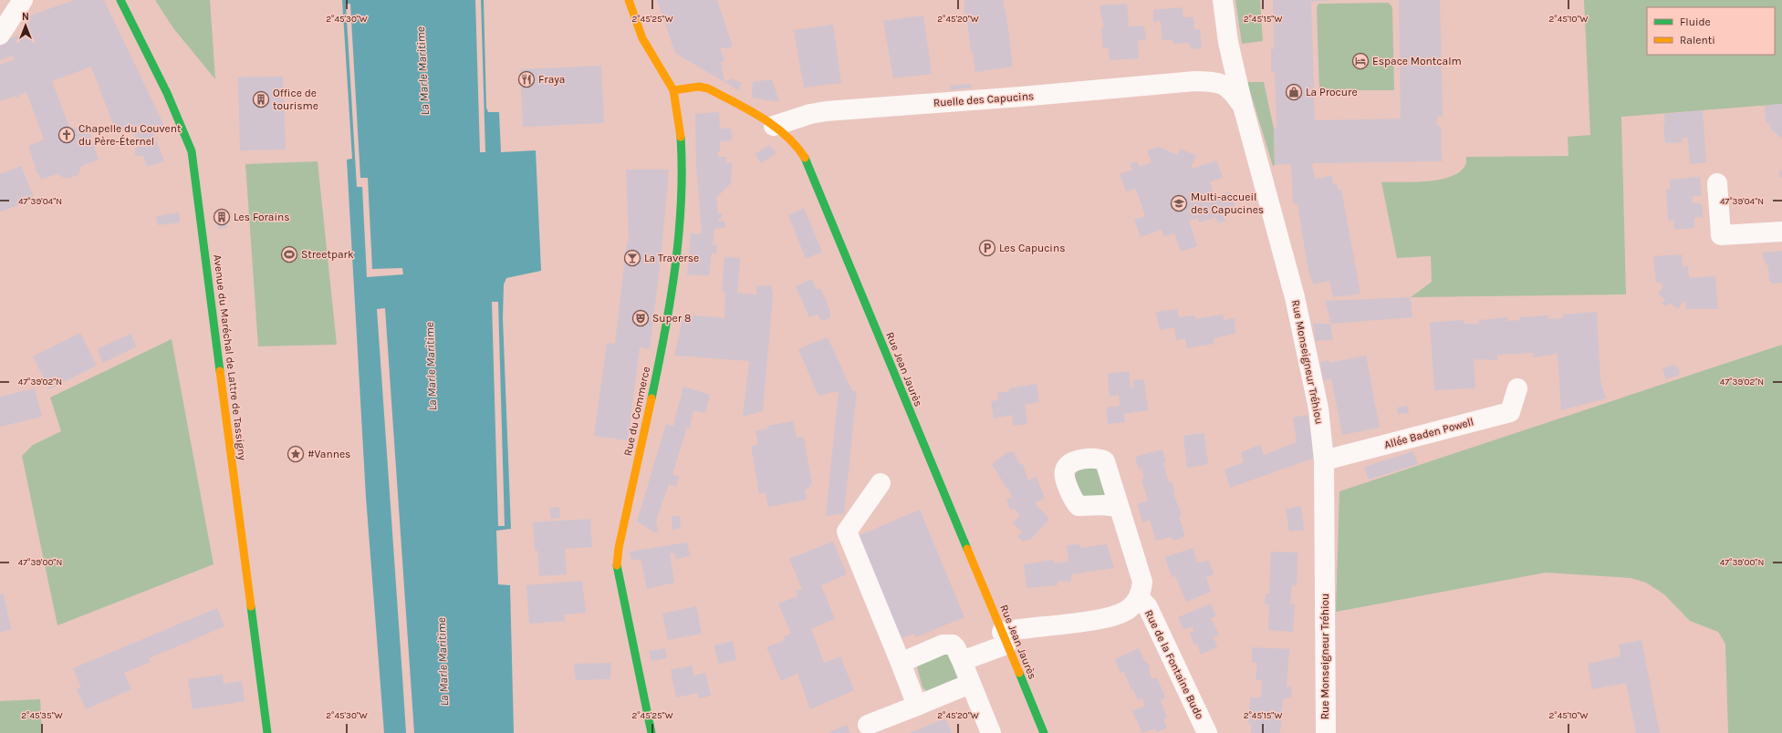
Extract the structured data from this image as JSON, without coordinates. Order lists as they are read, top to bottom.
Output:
{
  "streets": {
    "main road": ["Avenue du Maréchal de Lattre de Tassigny", "Rue Jean Jaurès", "Rue du Commerce"],
    "street": [
      "Ruelle des Capucins",
      "Rue Monseigneur Tréhiou",
      "Allée Baden Powell",
      "Rue de la Fontaine Budo"
    ]
  },
  "crossings": [
    ["Ruelle des Capucins", "Rue Monseigneur Tréhiou"],
    ["Ruelle des Capucins", "Rue Jean Jaurès"],
    ["Rue Monseigneur Tréhiou", "Allée Baden Powell"],
    ["Rue Jean Jaurès", "Rue du Commerce"],
    ["Rue Jean Jaurès", "Rue de la Fontaine Budo"]
  ],
  "water": ["La Marle Maritime"],
  "places": {
    "hotel": ["Espace Montcalm"],
    "restaurant": ["Fraya"],
    "shop": ["La Procure"],
    "building": ["Office de tourisme", "Les Forains"],
    "church": ["Chapelle du Couvent du Père-Éternel"],
    "school or university": ["Multi-accueil des Capucines"],
    "parking": ["Les Capucins"],
    "sports": ["Streetpark"],
    "bar": ["La Traverse"],
    "theatre": ["Super 8"],
    "place": ["#Vannes"]
  },
  "legend": ["Fluide", "Ralenti"],
  "north": "top",
  "coordinates": [
    "2°45'30\"W",
    "2°45'25\"W",
    "2°45'20\"W",
    "2°45'15\"W",
    "2°45'10\"W",
    "47°39'04\"N",
    "47°39'02\"N",
    "47°39'00\"N",
    "2°45'35\"W"
  ]
}
